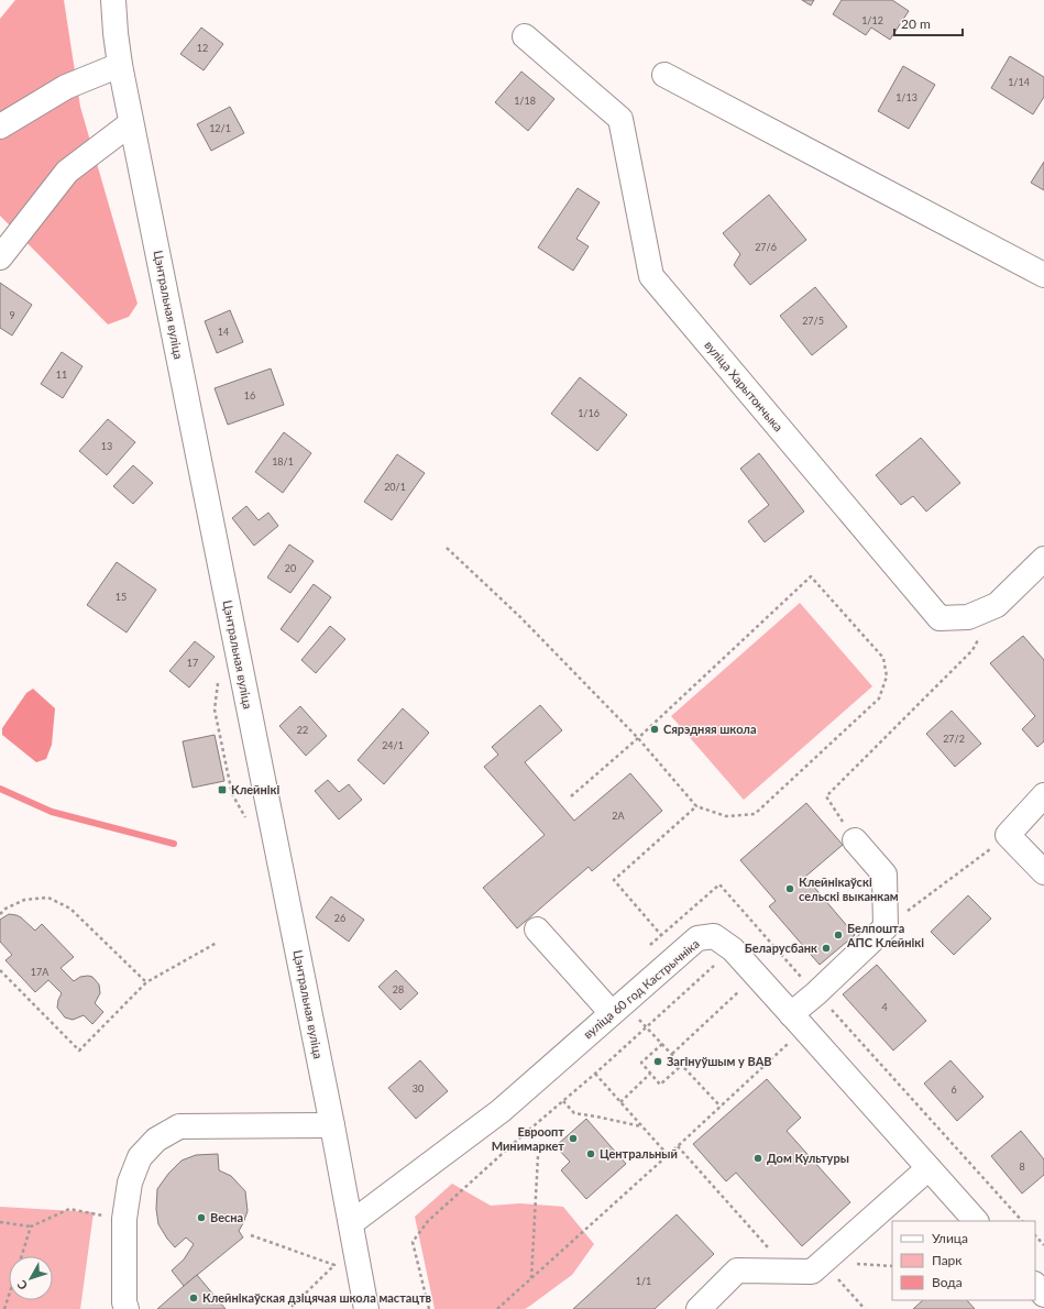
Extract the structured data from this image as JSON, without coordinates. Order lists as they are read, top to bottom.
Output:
{
  "streets": {
    "street": ["Цэнтральная вуліца", "вуліца Харытончыка", "вуліца 60 год Кастрычніка"]
  },
  "crossings": [
    ["Цэнтральная вуліца", "вуліца 60 год Кастрычніка"]
  ],
  "places": {
    "other": [
      "Сярэдняя школа",
      "Клейнікаўскі сельскі выканкам",
      "Белпошта АПС Клейнікі",
      "Беларусбанк",
      "Загінуўшым у ВАВ",
      "Евроопт Минимаркет",
      "Центральный",
      "Дом Культуры",
      "Весна",
      "Клейнікаўская дзіцячая школа мастацтв"
    ],
    "transit": ["Клейнікі"]
  },
  "house_numbers": [
    "1/12",
    "12",
    "1/14",
    "1/13",
    "1/18",
    "12/1",
    "27/6",
    "9",
    "27/5",
    "14",
    "11",
    "16",
    "1/16",
    "13",
    "18/1",
    "20/1",
    "20",
    "15",
    "17",
    "22",
    "27/2",
    "24/1",
    "2А",
    "26",
    "17А",
    "28",
    "4",
    "30",
    "6",
    "8",
    "1/1"
  ],
  "legend": ["Улица", "Парк", "Вода"],
  "scale_bar": "20 m",
  "north": "bottom left"
}
